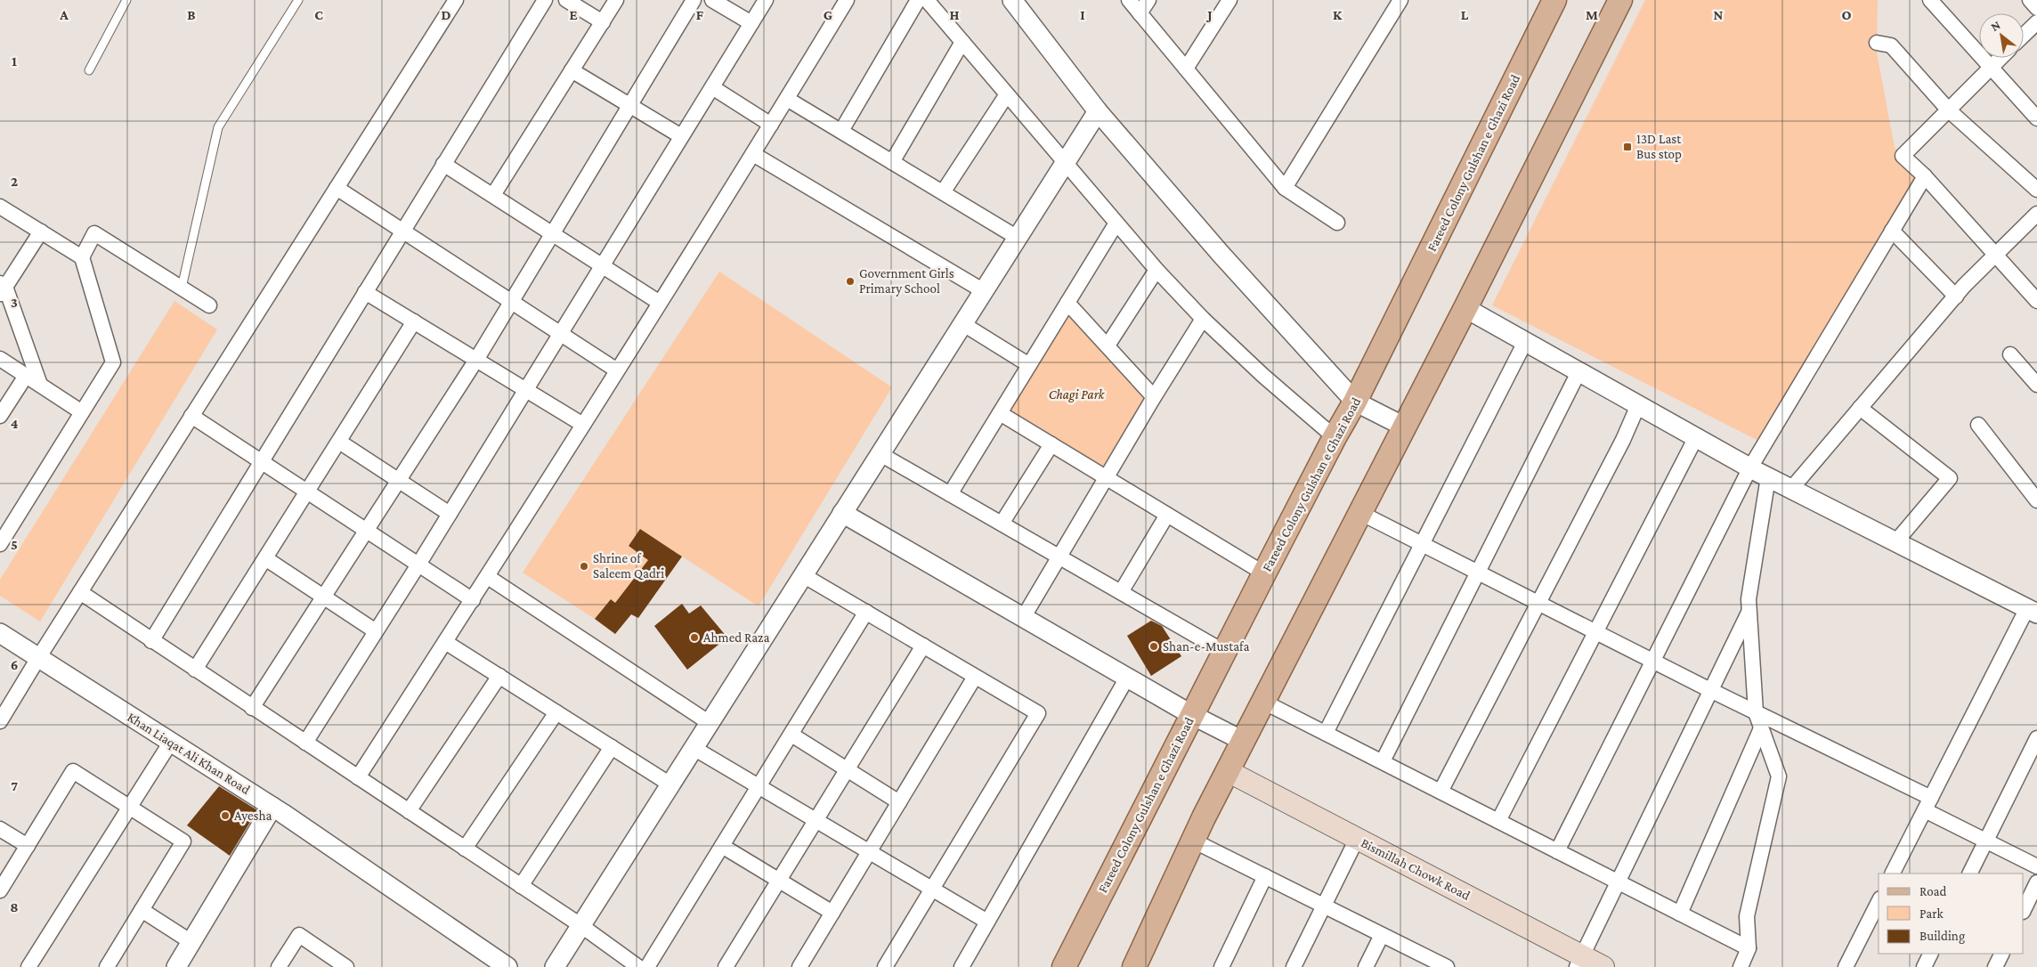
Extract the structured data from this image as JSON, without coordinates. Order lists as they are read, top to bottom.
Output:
{
  "streets": {
    "main road": ["Fareed Colony Gulshan e Ghazi Road", "Bismillah Chowk Road"],
    "street": ["Khan Liaqat Ali Khan Road"]
  },
  "parks": ["Chagi Park"],
  "places": {
    "transit": ["13D Last Bus stop"],
    "other": [
      "Government Girls Primary School",
      "Shrine of Saleem Qadri",
      "Ahmed Raza",
      "Shan-e-Mustafa",
      "Ayesha"
    ]
  },
  "legend": ["Road", "Park", "Building"],
  "north": "top left",
  "grid": {
    "columns": [
      "A",
      "B",
      "C",
      "D",
      "E",
      "F",
      "G",
      "H",
      "I",
      "J",
      "K",
      "L",
      "M",
      "N",
      "O"
    ],
    "rows": [
      "1",
      "2",
      "3",
      "4",
      "5",
      "6",
      "7",
      "8"
    ]
  }
}
